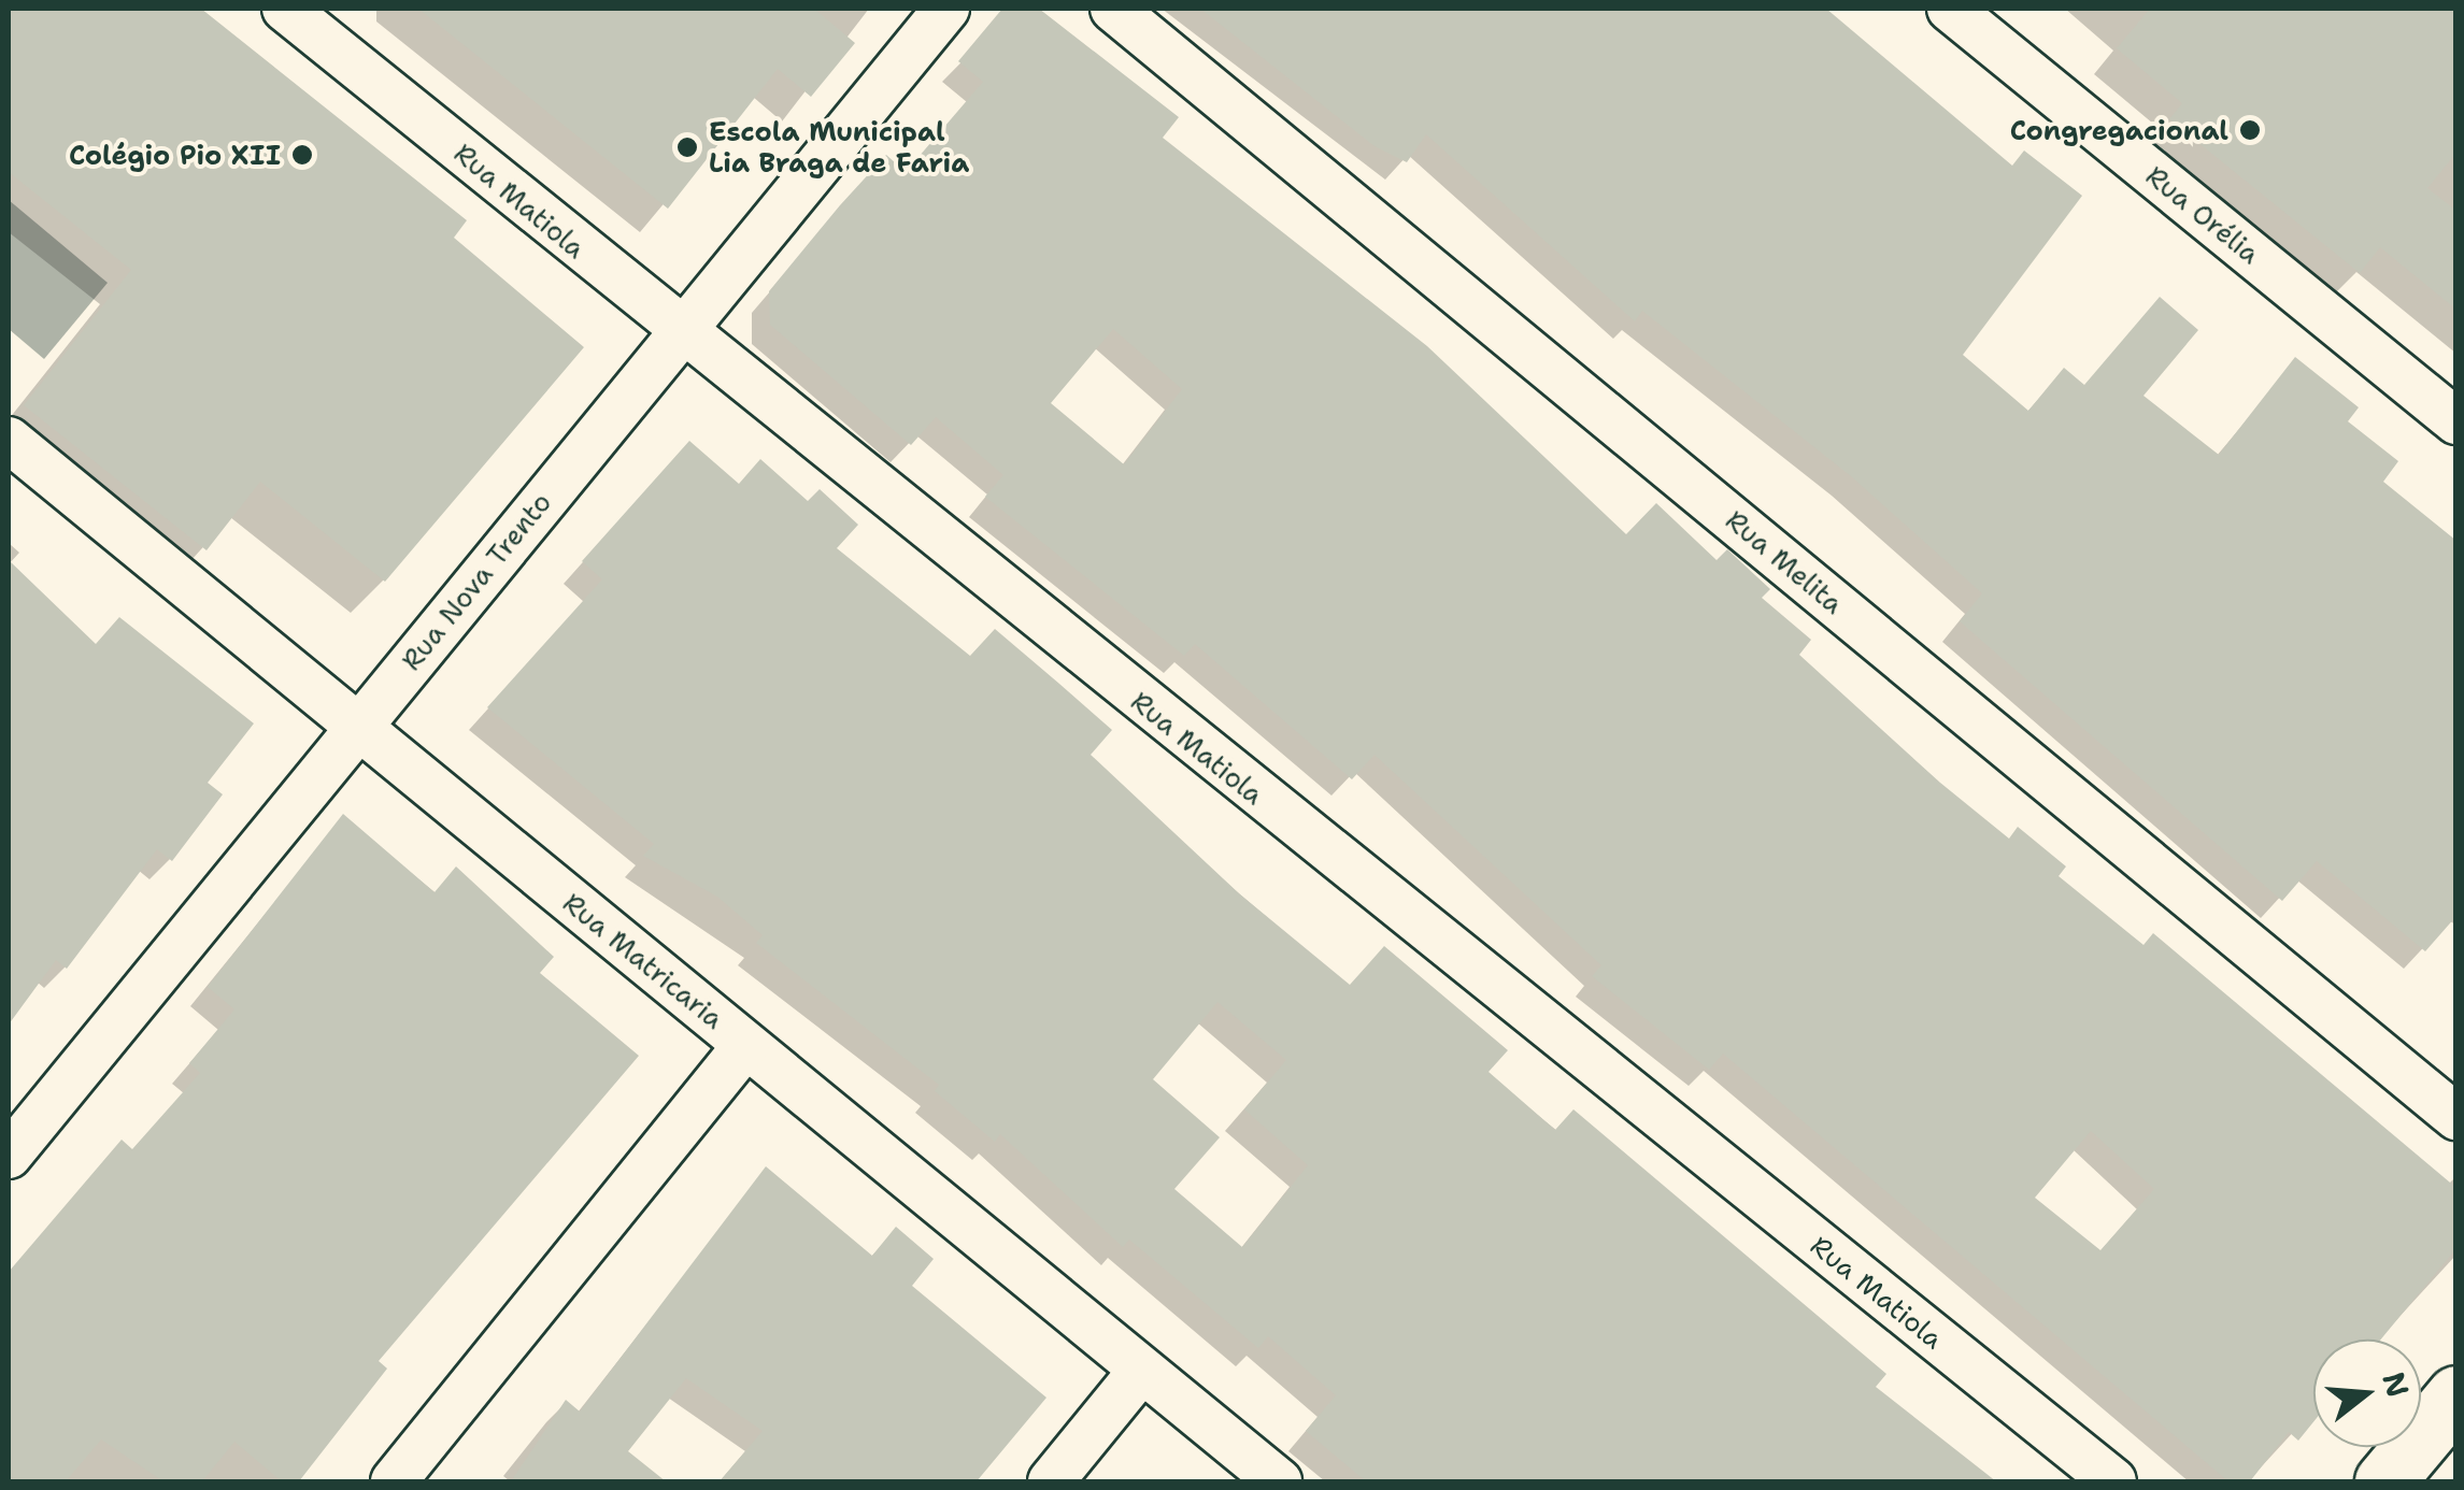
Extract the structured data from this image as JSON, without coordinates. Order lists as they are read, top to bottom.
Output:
{
  "streets": {
    "street": [
      "Rua Matiola",
      "Rua Orélia",
      "Rua Melita",
      "Rua Nova Trento",
      "Rua Matricaria"
    ]
  },
  "crossings": [
    ["Rua Matiola", "Rua Nova Trento"],
    ["Rua Nova Trento", "Rua Matricaria"]
  ],
  "places": ["Congregacional", "Escola Municipal Lia Braga de Faria", "Colégio Pio XII"],
  "north": "right"
}
